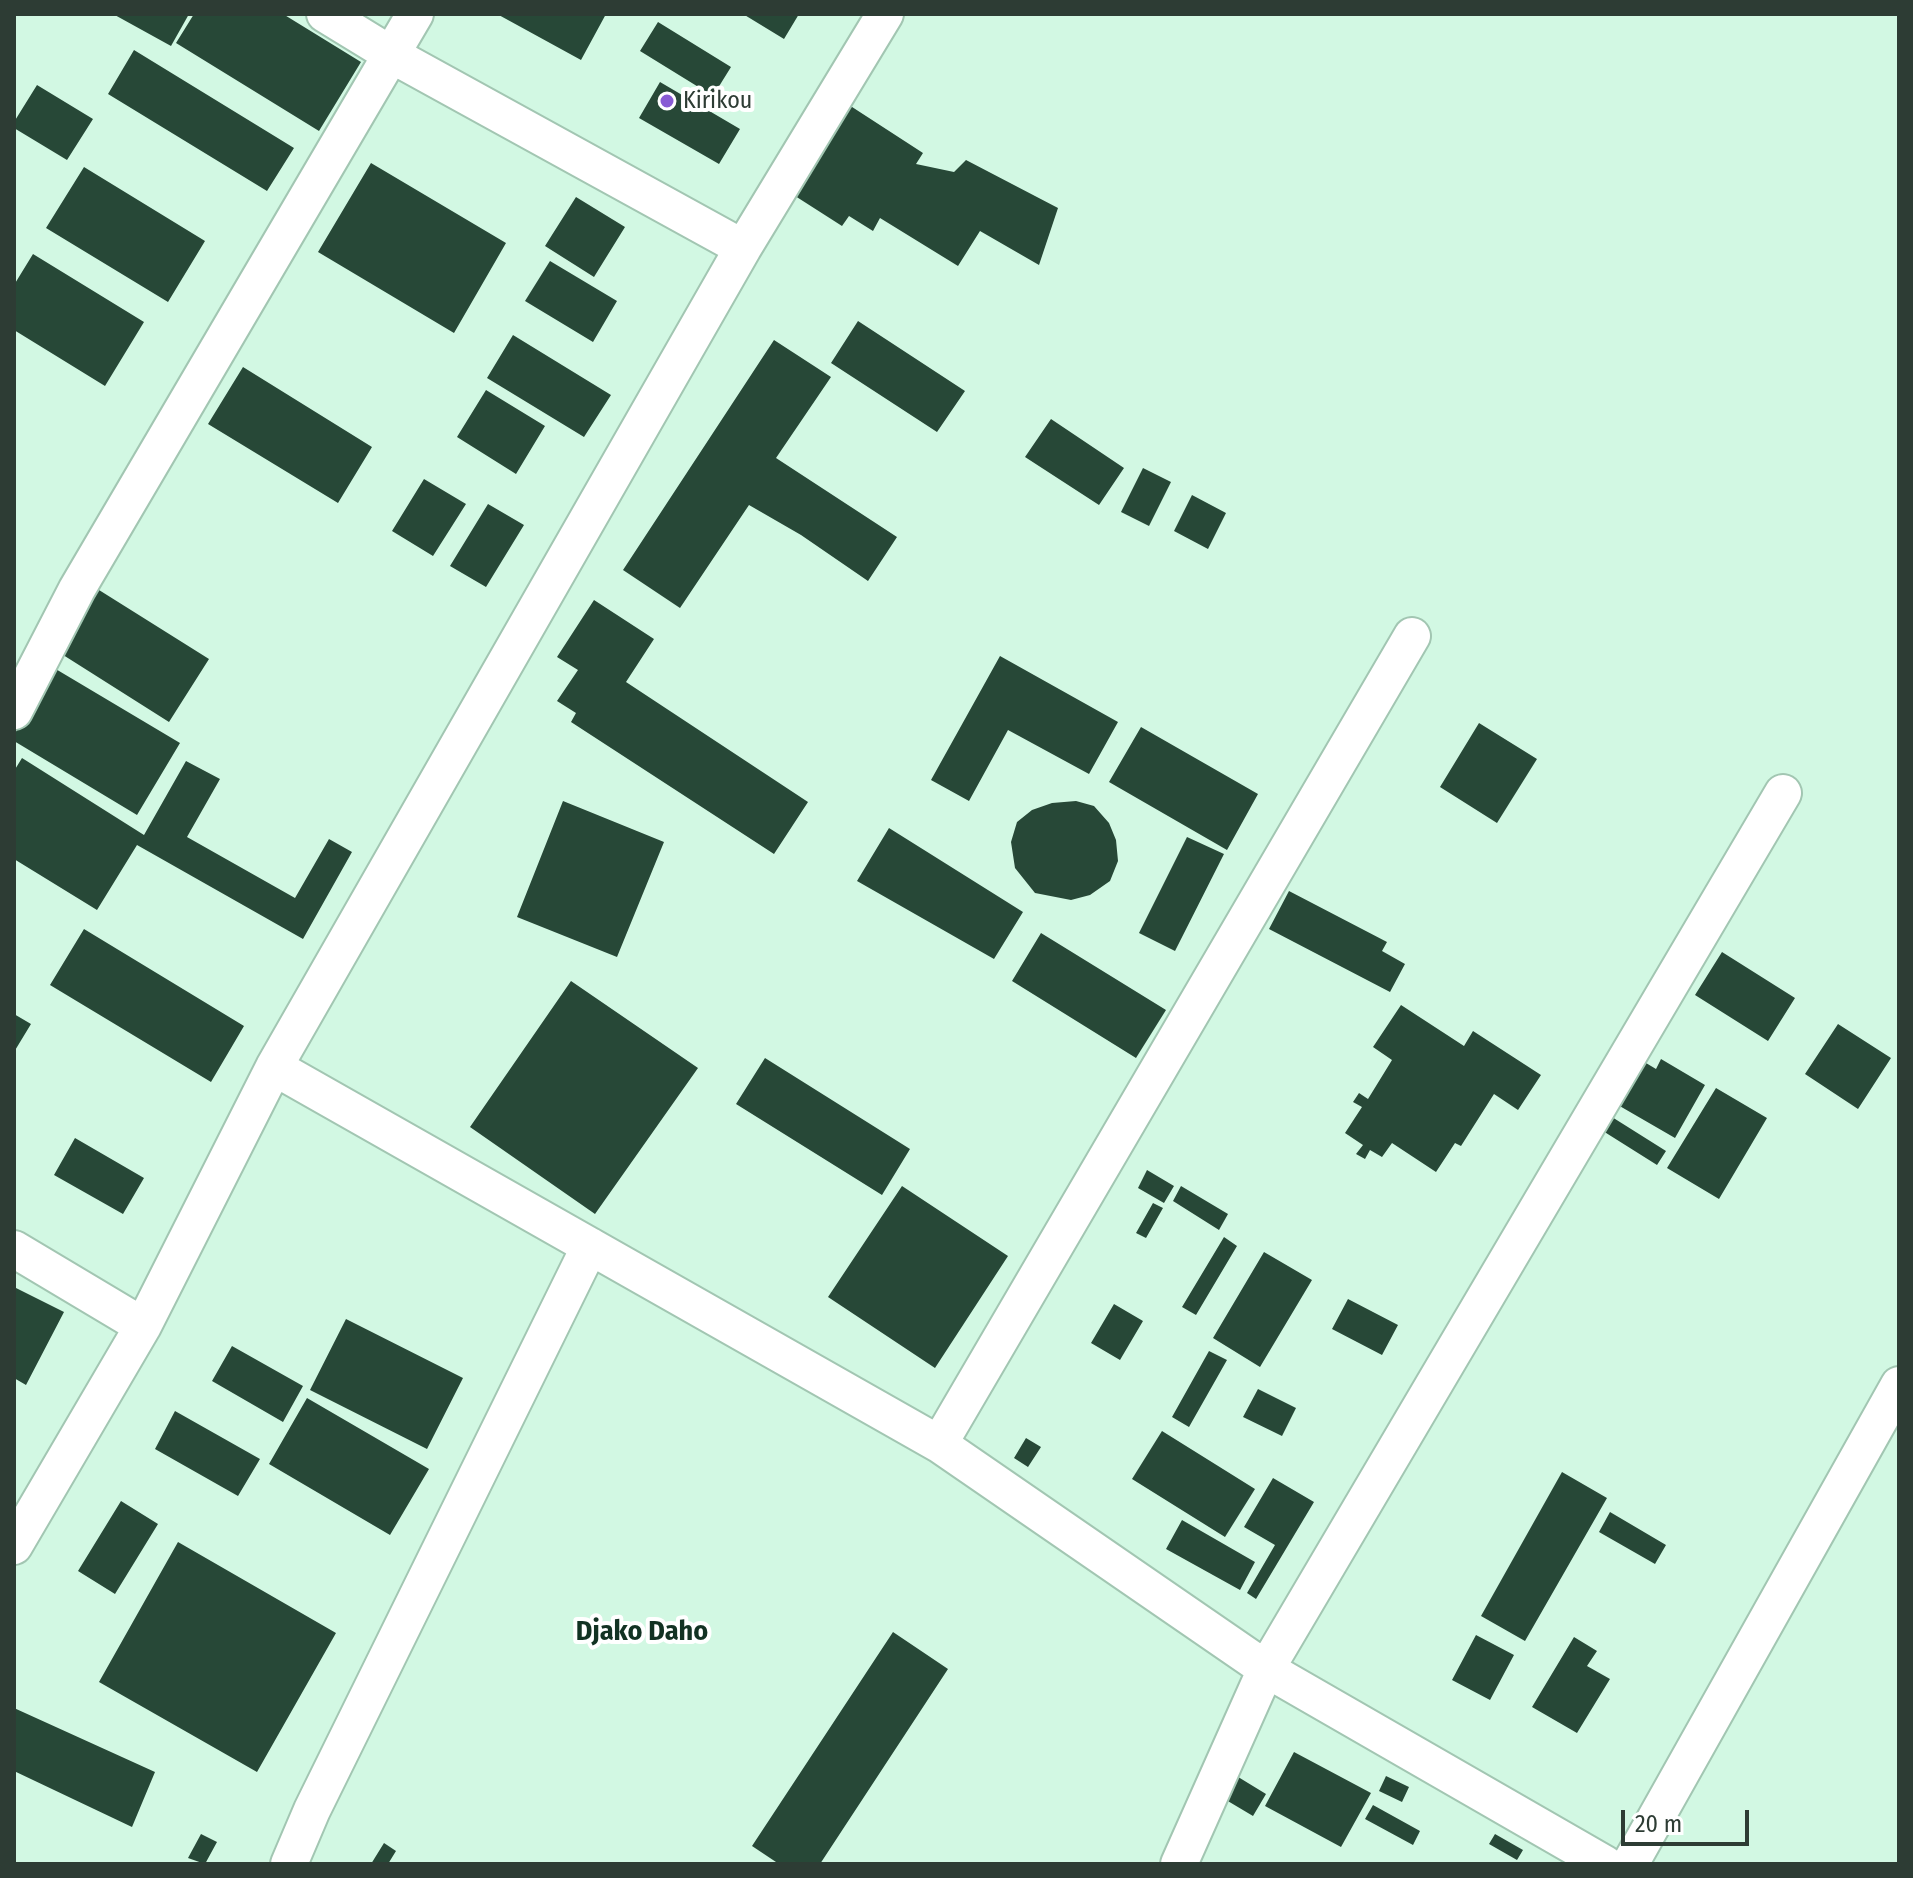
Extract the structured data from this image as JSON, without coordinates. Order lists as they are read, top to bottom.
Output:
{
  "districts": ["Djako Daho"],
  "places": ["Kirikou"],
  "scale_bar": "20 m"
}
